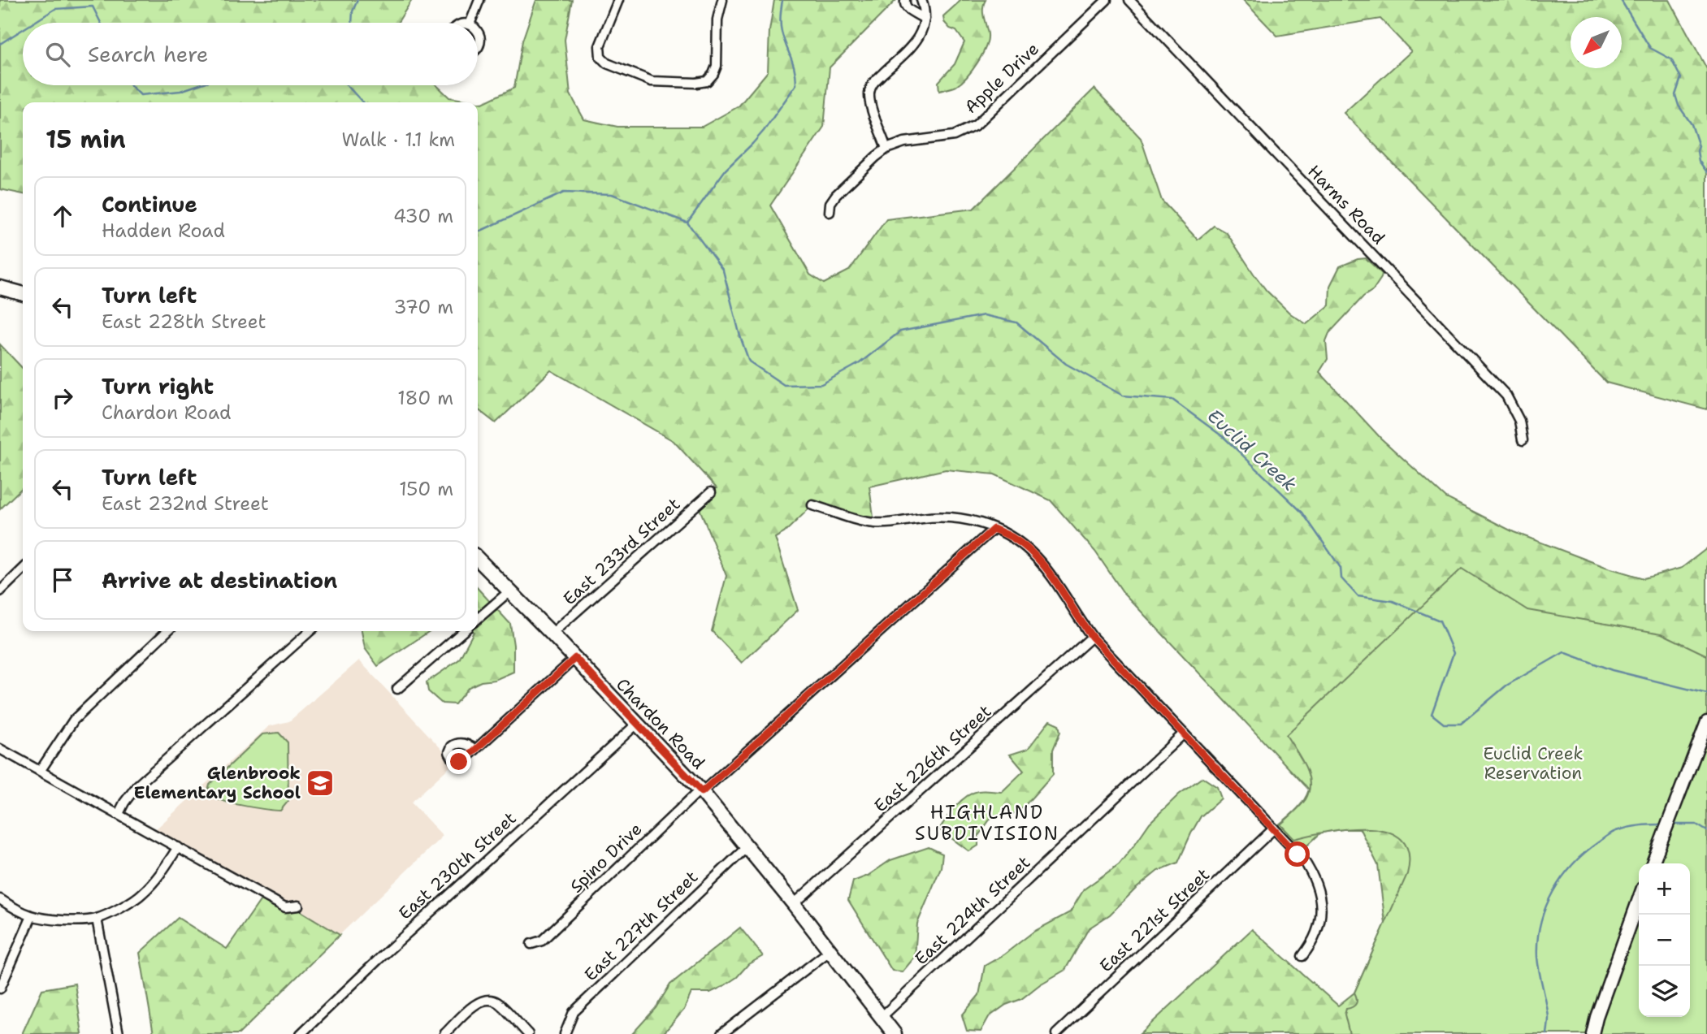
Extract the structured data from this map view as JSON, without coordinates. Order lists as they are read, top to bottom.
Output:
{
  "streets": {
    "main road": ["Chardon Road"],
    "street": [
      "Apple Drive",
      "Harms Road",
      "East 233rd Street",
      "East 226th Street",
      "Spino Drive",
      "East 230th Street",
      "East 224th Street",
      "East 221st Street",
      "East 227th Street"
    ]
  },
  "crossings": [
    ["East 233rd Street", "Chardon Road"],
    ["Chardon Road", "East 226th Street"],
    ["Chardon Road", "Spino Drive"],
    ["Chardon Road", "East 230th Street"],
    ["Chardon Road", "East 224th Street"],
    ["Chardon Road", "East 227th Street"]
  ],
  "districts": ["HIGHLAND SUBDIVISION"],
  "water": ["Euclid Creek"],
  "parks": ["Euclid Creek Reservation"],
  "places": {
    "school or university": ["Glenbrook Elementary School"]
  },
  "north": "bottom left",
  "page": {
    "search": "Search here",
    "heading": ["15 min", "Walk · 1.1 km"],
    "list": [
      ["Continue", "Hadden Road", "430 m"],
      ["Turn left", "East 228th Street", "370 m"],
      ["Turn right", "Chardon Road", "180 m"],
      ["Turn left", "East 232nd Street", "150 m"],
      "Arrive at destination"
    ],
    "map_buttons": ["+", "−"]
  }
}
